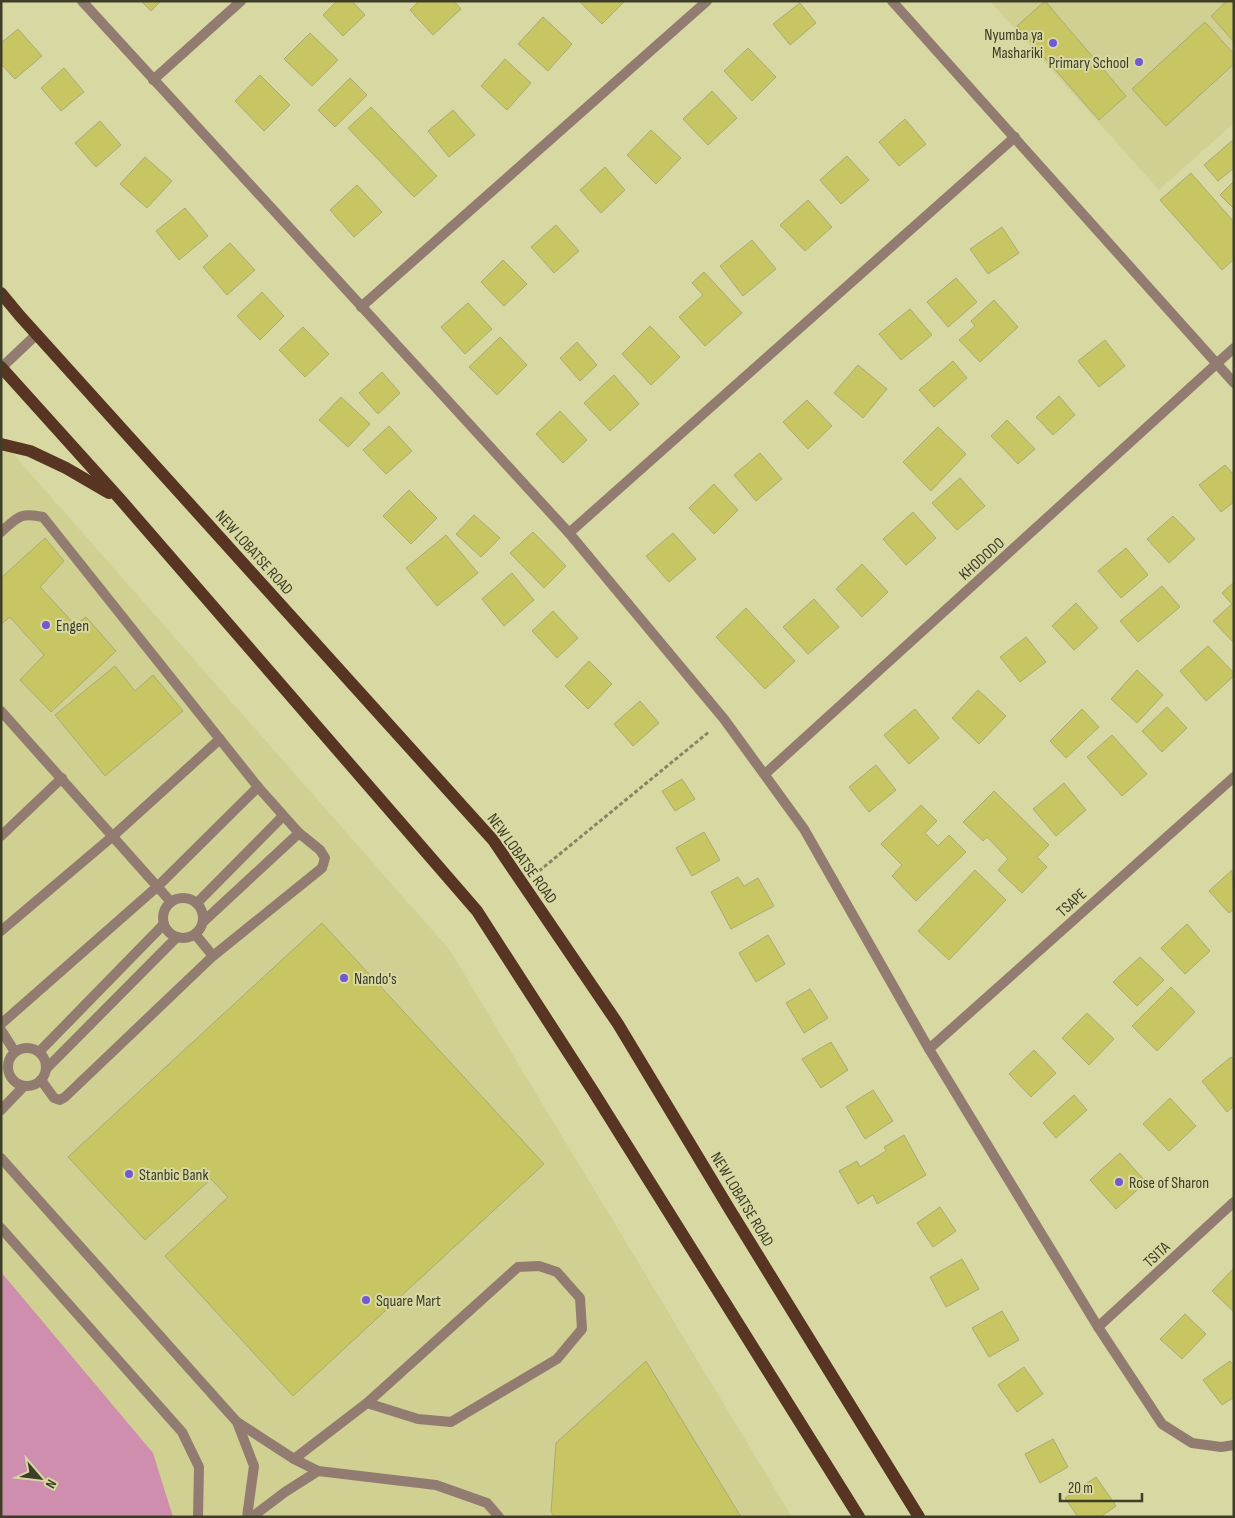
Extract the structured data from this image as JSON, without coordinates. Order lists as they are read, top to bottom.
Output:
{
  "streets": {
    "main road": ["NEW LOBATSE ROAD"],
    "street": ["KHODODO", "TSAPE", "TSITA"]
  },
  "places": [
    "Nyumba ya Mashariki",
    "Primary School",
    "Engen",
    "Nando's",
    "Stanbic Bank",
    "Rose of Sharon",
    "Square Mart"
  ],
  "scale_bar": "20 m",
  "north": "bottom right"
}
